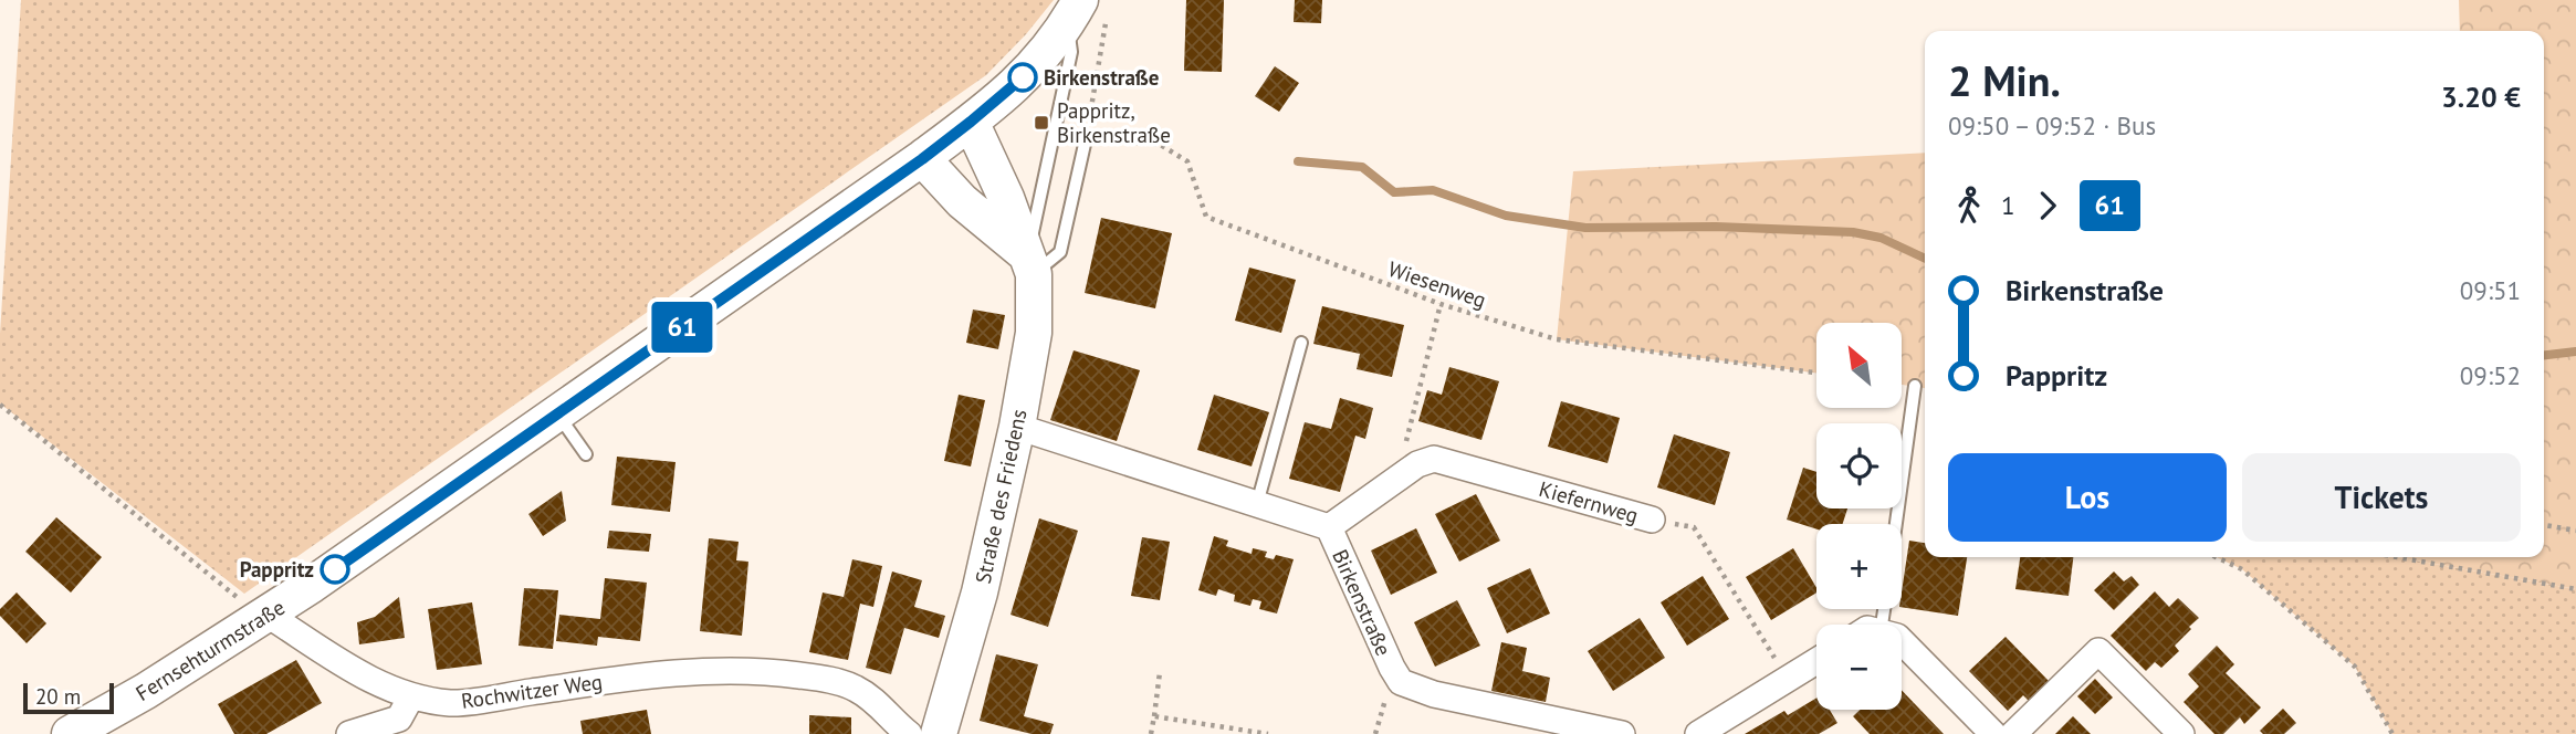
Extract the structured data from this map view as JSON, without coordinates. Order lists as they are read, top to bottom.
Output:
{
  "streets": {
    "street": [
      "Straße des Friedens",
      "Kiefernweg",
      "Birkenstraße",
      "Fernsehturmstraße",
      "Rochwitzer Weg"
    ],
    "path": ["Wiesenweg"]
  },
  "crossings": [
    ["Straße des Friedens", "Birkenstraße"],
    ["Straße des Friedens", "Fernsehturmstraße"],
    ["Fernsehturmstraße", "Rochwitzer Weg"]
  ],
  "places": {
    "other": ["Birkenstraße", "Pappritz"],
    "transit": ["Pappritz, Birkenstraße"]
  },
  "lines": ["bus line 61"],
  "scale_bar": "20 m",
  "north": "top left",
  "page": {
    "on_map": "61",
    "heading": ["2 Min.", "09:50 – 09:52 · Bus", "3.20 €"],
    "legs": ["1", "61"],
    "list": [
      {
        "name": "Birkenstraße",
        "value": "09:51"
      },
      {
        "name": "Pappritz",
        "value": "09:52"
      }
    ],
    "map_buttons": ["+", "−"],
    "buttons": ["Los", "Tickets"],
    "scale": "20 m"
  }
}
